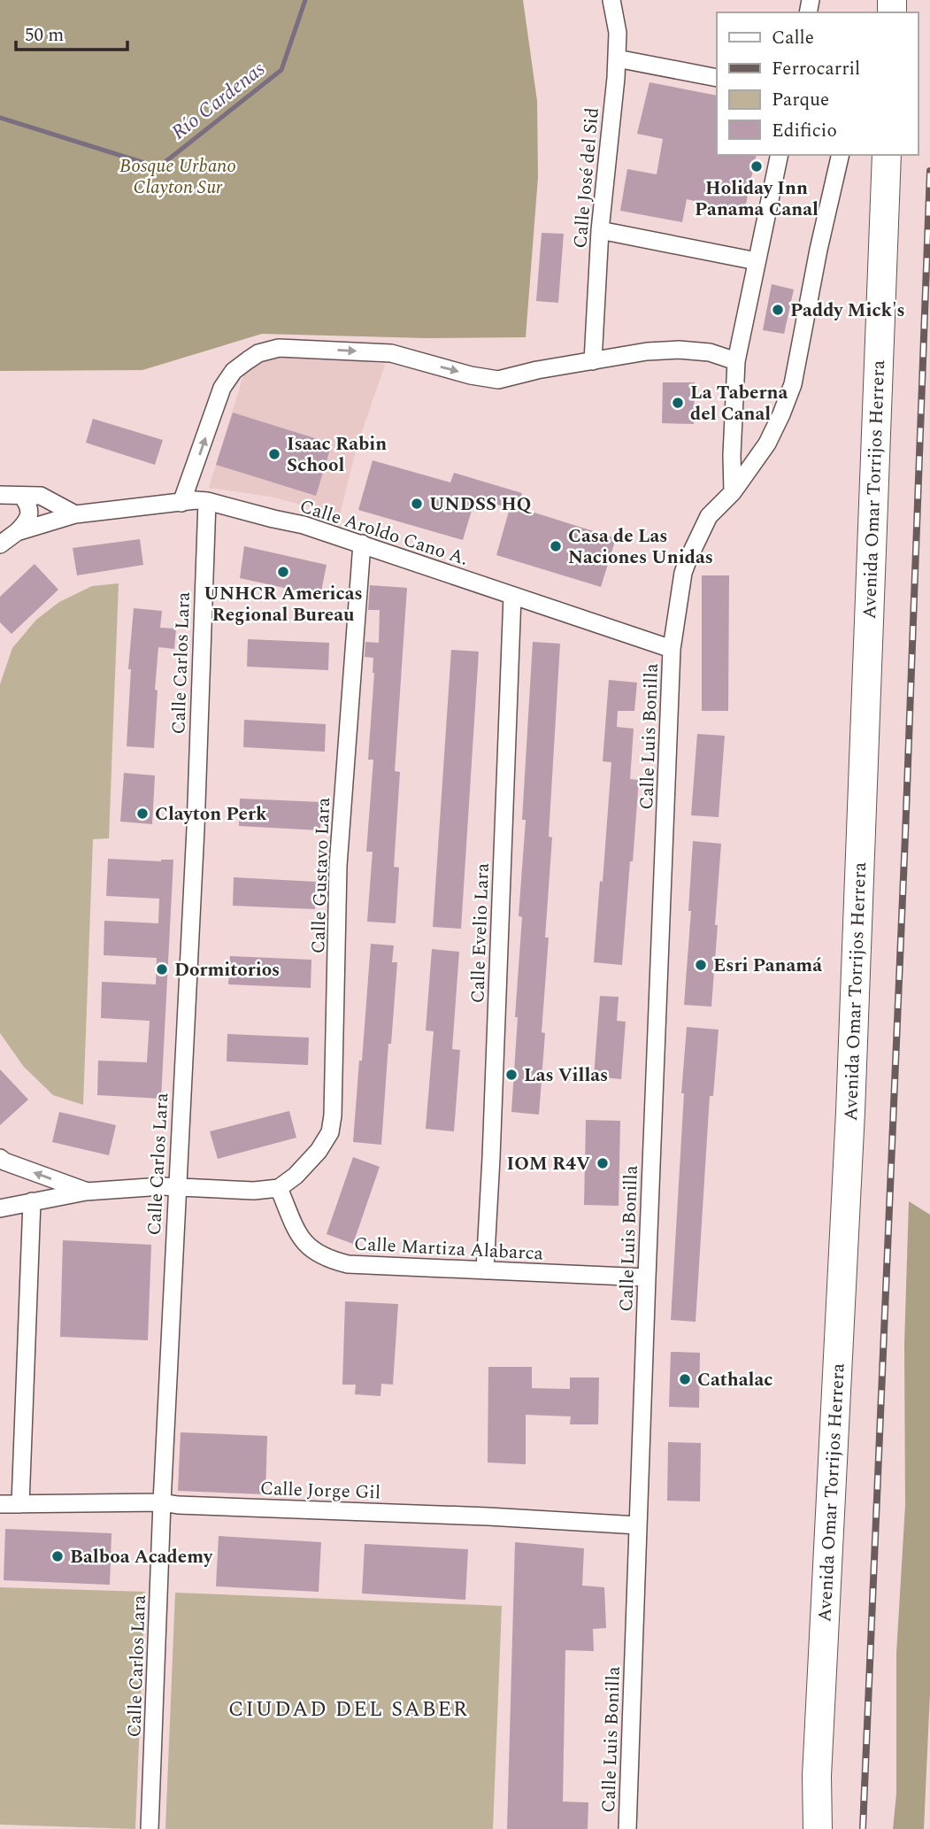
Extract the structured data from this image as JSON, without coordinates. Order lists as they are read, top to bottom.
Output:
{
  "streets": {
    "main road": ["Avenida Omar Torrijos Herrera"],
    "street": [
      "Calle José del Sid",
      "Calle Aroldo Cano A.",
      "Calle Carlos Lara",
      "Calle Luis Bonilla",
      "Calle Gustavo Lara",
      "Calle Evelio Lara",
      "Calle Martiza Alabarca",
      "Calle Jorge Gil"
    ]
  },
  "crossings": [
    ["Calle Aroldo Cano A.", "Calle Carlos Lara"],
    ["Calle Aroldo Cano A.", "Calle Luis Bonilla"],
    ["Calle Aroldo Cano A.", "Calle Gustavo Lara"],
    ["Calle Aroldo Cano A.", "Calle Evelio Lara"],
    ["Calle Carlos Lara", "Calle Jorge Gil"],
    ["Calle Luis Bonilla", "Calle Martiza Alabarca"],
    ["Calle Luis Bonilla", "Calle Jorge Gil"],
    ["Calle Gustavo Lara", "Calle Martiza Alabarca"],
    ["Calle Evelio Lara", "Calle Martiza Alabarca"]
  ],
  "districts": ["CIUDAD DEL SABER"],
  "water": ["Río Cardenas"],
  "parks": ["Bosque Urbano Clayton Sur"],
  "places": [
    "Holiday Inn Panama Canal",
    "Paddy Mick's",
    "La Taberna del Canal",
    "Isaac Rabin School",
    "UNDSS HQ",
    "Casa de Las Naciones Unidas",
    "UNHCR Americas Regional Bureau",
    "Clayton Perk",
    "Esri Panamá",
    "Dormitorios",
    "Las Villas",
    "IOM R4V",
    "Cathalac",
    "Balboa Academy"
  ],
  "legend": [
    "Calle",
    "Ferrocarril",
    "Parque",
    "Edificio"
  ],
  "scale_bar": "50 m"
}
